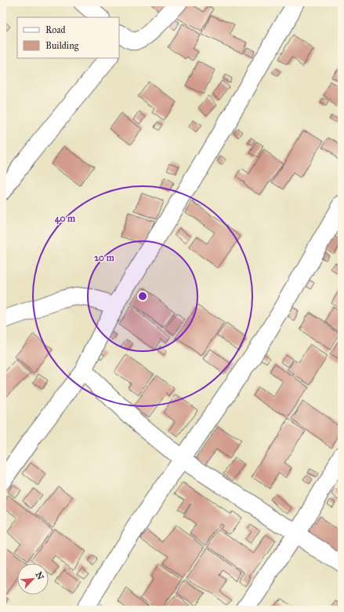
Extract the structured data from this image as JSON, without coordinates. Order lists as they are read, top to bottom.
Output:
{
  "legend": ["Road", "Building"],
  "north": "top right",
  "rings": ["40 m", "20 m"]
}
